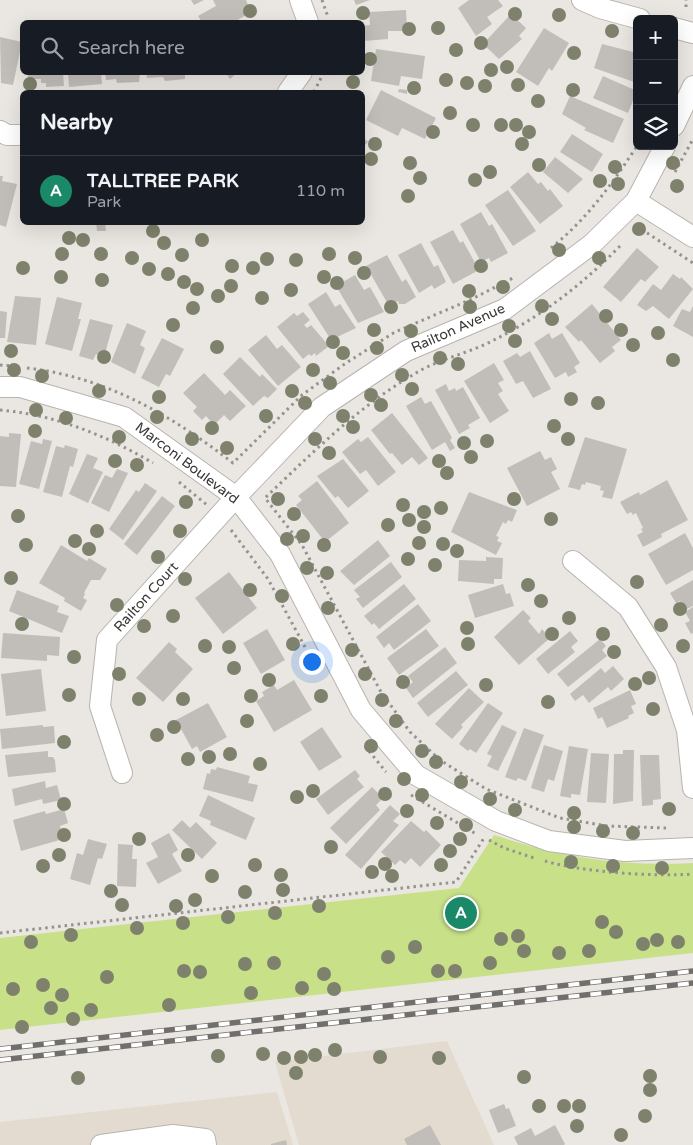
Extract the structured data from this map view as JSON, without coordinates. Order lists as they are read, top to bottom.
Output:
{
  "streets": {
    "street": ["Railton Avenue", "Marconi Boulevard", "Railton Court"]
  },
  "crossings": [
    ["Railton Avenue", "Marconi Boulevard"],
    ["Railton Avenue", "Railton Court"],
    ["Marconi Boulevard", "Railton Court"]
  ],
  "page": {
    "map_buttons": ["+", "−"],
    "search": "Search here",
    "heading": "Nearby",
    "list": [
      {
        "mark": "A",
        "name": "TALLTREE PARK",
        "note": "Park",
        "value": "110 m"
      }
    ],
    "pins": "A"
  }
}
